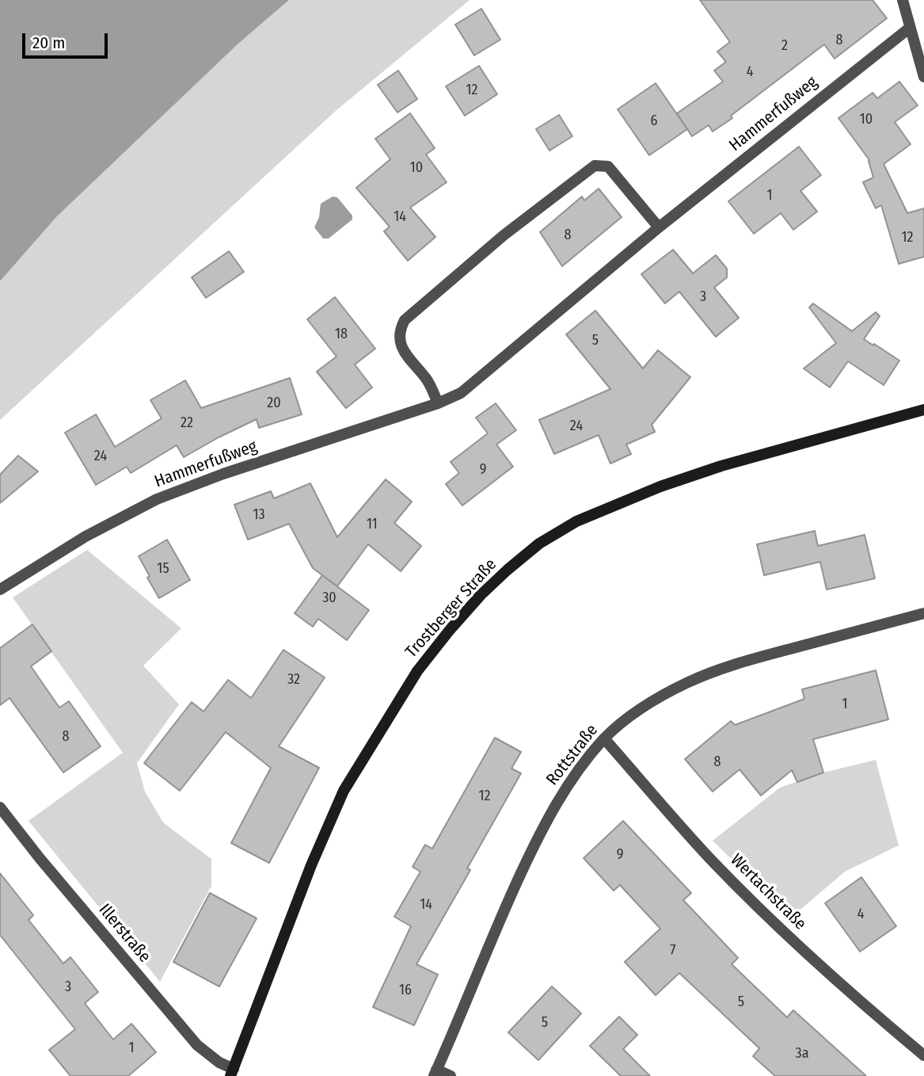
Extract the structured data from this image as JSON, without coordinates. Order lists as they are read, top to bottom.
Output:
{
  "streets": {
    "main road": ["Trostberger Straße"],
    "street": [
      "Hammerfußweg",
      "Rottstraße",
      "Wertachstraße",
      "Illerstraße"
    ]
  },
  "crossings": [
    ["Trostberger Straße", "Illerstraße"],
    ["Rottstraße", "Wertachstraße"]
  ],
  "house_numbers": [
    "8",
    "2",
    "4",
    "12",
    "10",
    "6",
    "10",
    "1",
    "14",
    "8",
    "12",
    "3",
    "18",
    "5",
    "20",
    "22",
    "24",
    "24",
    "9",
    "13",
    "11",
    "15",
    "30",
    "32",
    "1",
    "8",
    "8",
    "12",
    "9",
    "14",
    "4",
    "7",
    "3",
    "16",
    "5",
    "5",
    "1",
    "3a"
  ],
  "scale_bar": "20 m"
}
